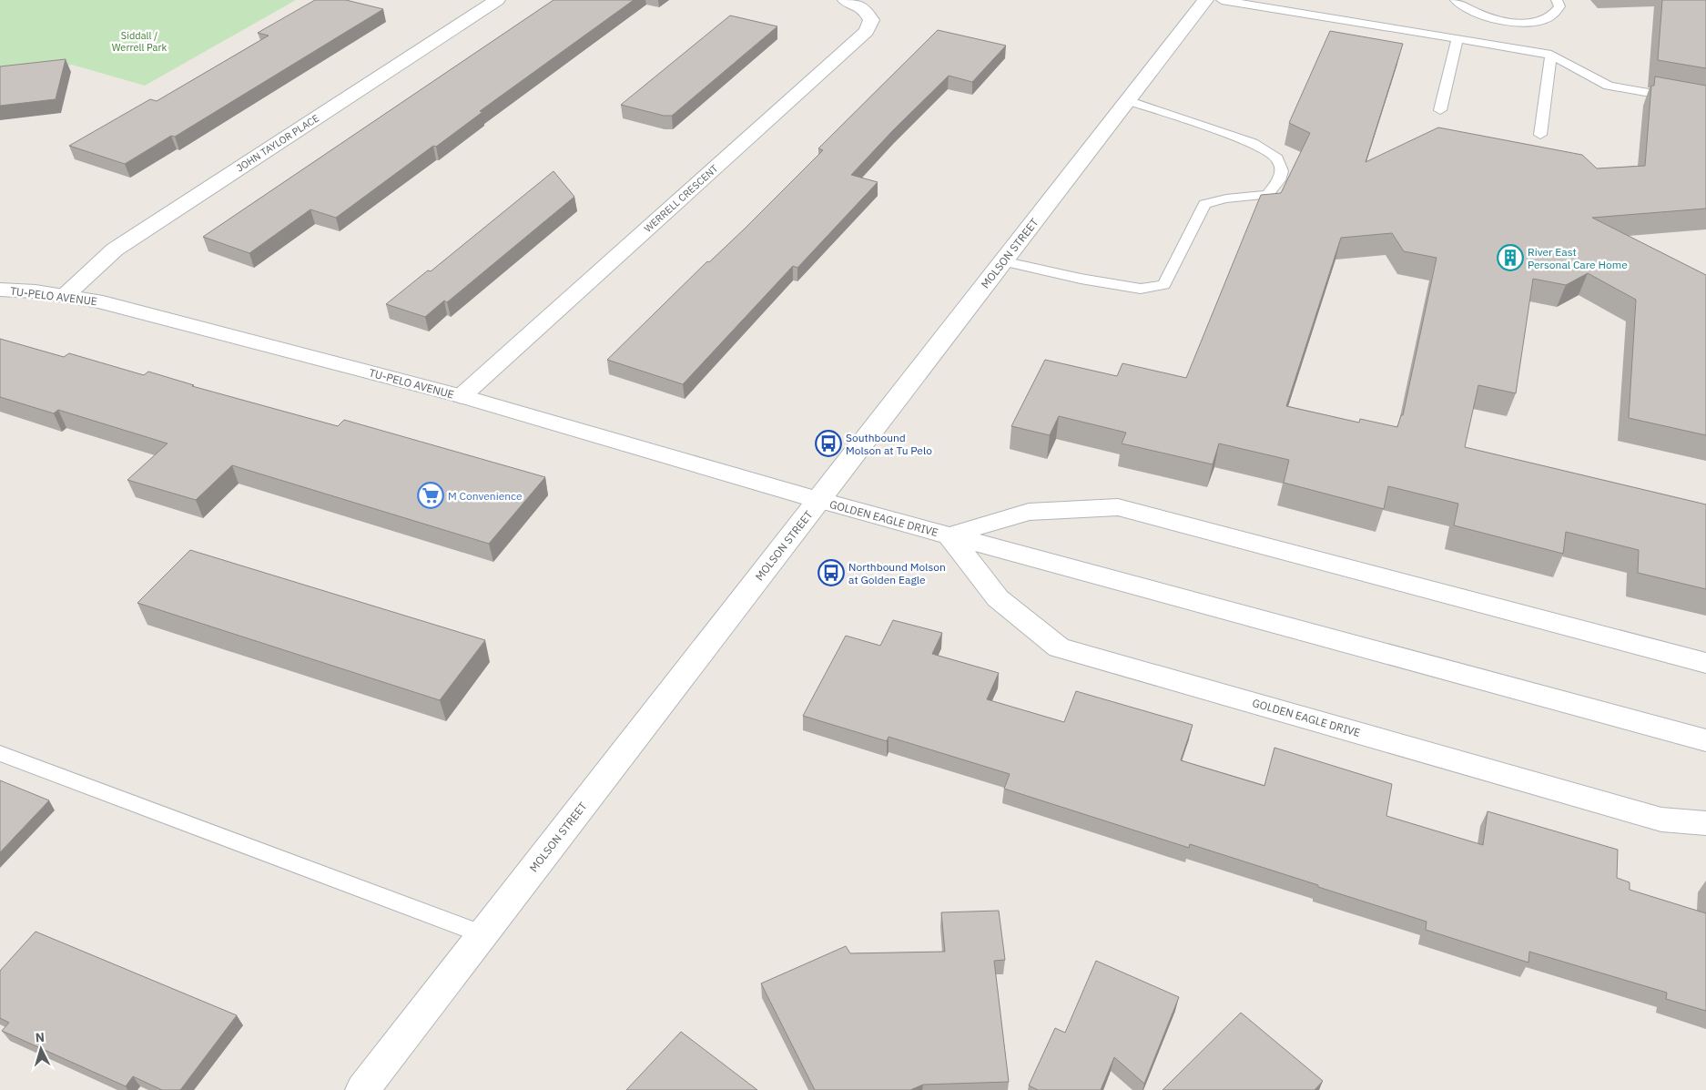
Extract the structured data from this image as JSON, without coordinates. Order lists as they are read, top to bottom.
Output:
{
  "streets": {
    "street": [
      "JOHN TAYLOR PLACE",
      "WERRELL CRESCENT",
      "MOLSON STREET",
      "TU-PELO AVENUE",
      "GOLDEN EAGLE DRIVE"
    ]
  },
  "crossings": [
    ["JOHN TAYLOR PLACE", "TU-PELO AVENUE"],
    ["WERRELL CRESCENT", "TU-PELO AVENUE"],
    ["MOLSON STREET", "TU-PELO AVENUE"],
    ["MOLSON STREET", "GOLDEN EAGLE DRIVE"],
    ["TU-PELO AVENUE", "GOLDEN EAGLE DRIVE"]
  ],
  "parks": ["Siddall / Werrell Park"],
  "places": {
    "building": ["River East Personal Care Home"],
    "bus stop": ["Southbound Molson at Tu Pelo", "Northbound Molson at Golden Eagle"],
    "supermarket": ["M Convenience"]
  },
  "north": "top"
}
